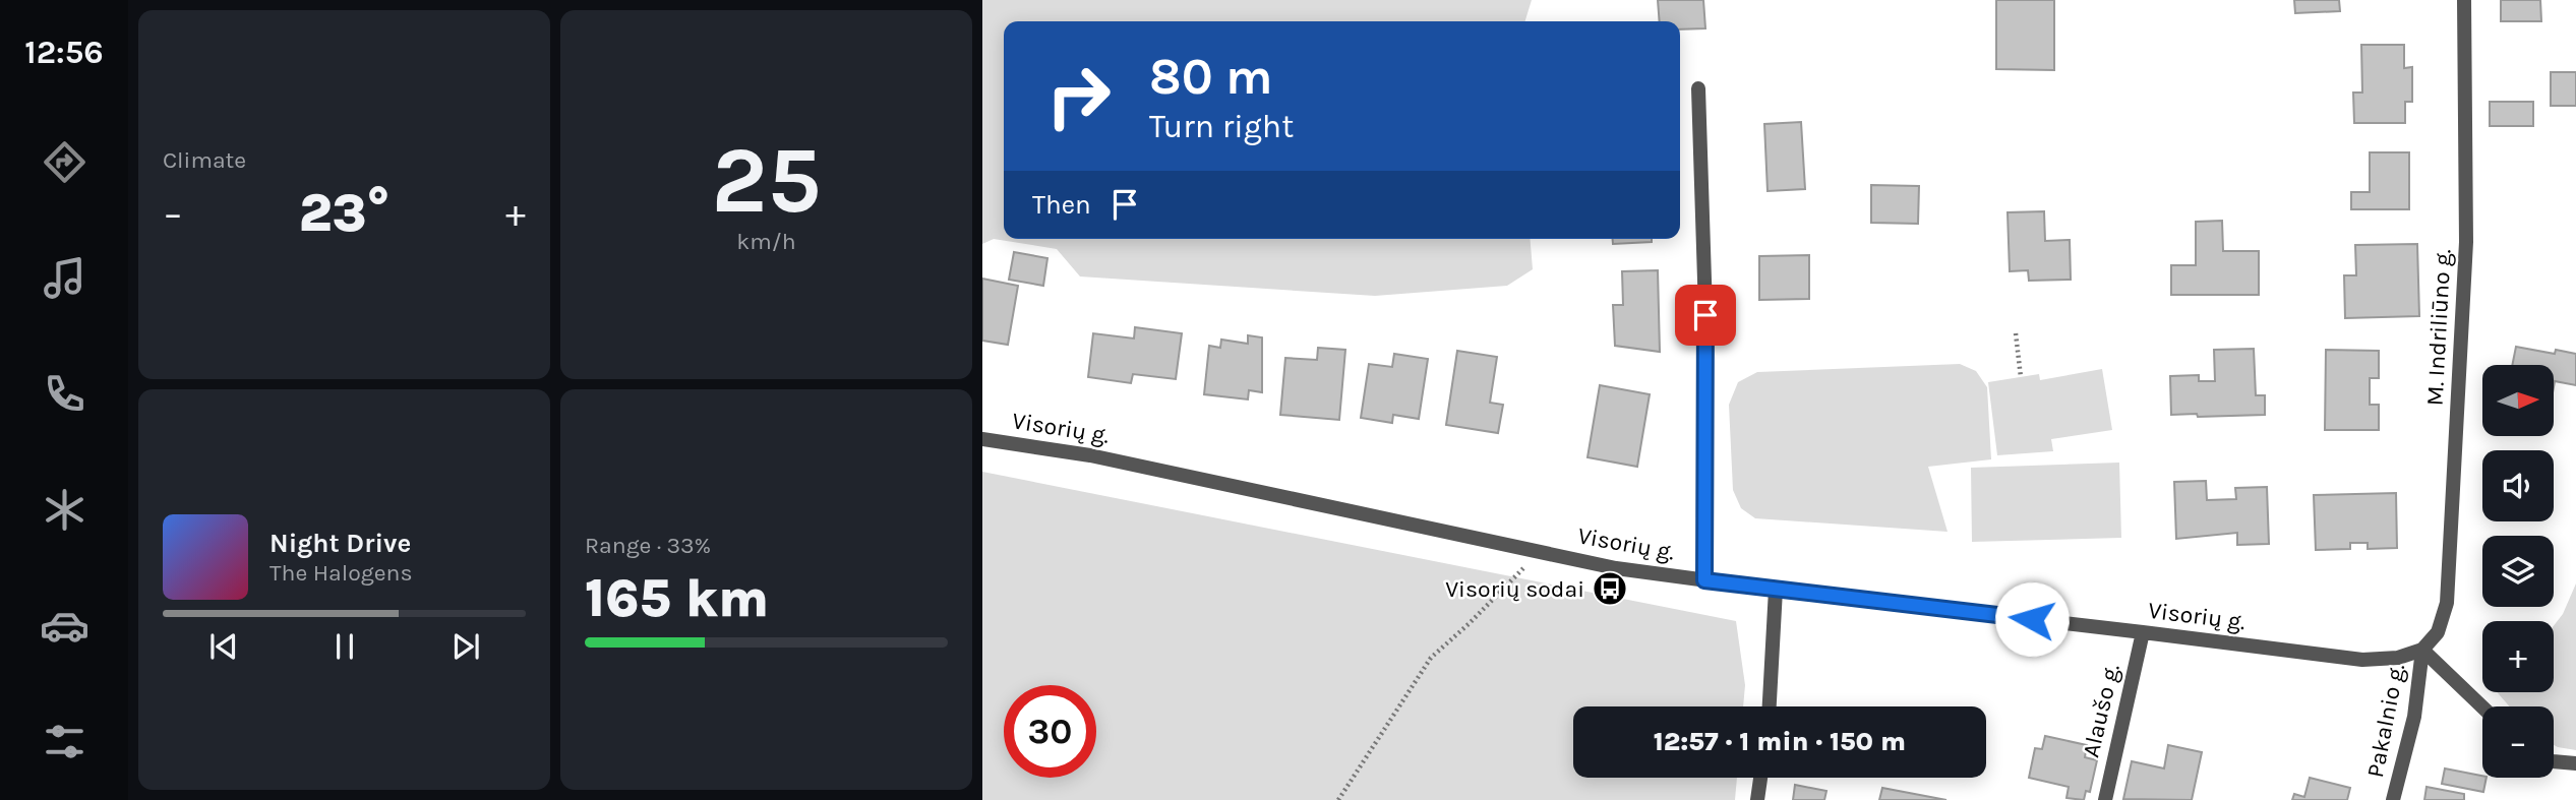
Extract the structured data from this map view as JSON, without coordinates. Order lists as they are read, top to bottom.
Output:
{
  "streets": {
    "street": [
      "M. Indriliūno g.",
      "Visorių g.",
      "Alaušo g.",
      "Pakalnio g."
    ]
  },
  "crossings": [
    ["M. Indriliūno g.", "Visorių g."],
    ["M. Indriliūno g.", "Pakalnio g."],
    ["Visorių g.", "Alaušo g."],
    ["Visorių g.", "Pakalnio g."]
  ],
  "places": {
    "bus stop": ["Visorių sodai"]
  },
  "north": "right",
  "page": {
    "tabs": "12:56",
    "tile": [
      "Climate",
      ["25", "km/h"],
      ["Range · 33%", "165 km"]
    ],
    "turn": ["80 m", "Turn right"],
    "then": "Then",
    "heat": ["−", "23°", "+"],
    "map_buttons": ["+", "−"],
    "song": ["Night Drive", "The Halogens"],
    "limit": "30",
    "trip": "12:57 · 1 min · 150 m"
  }
}
